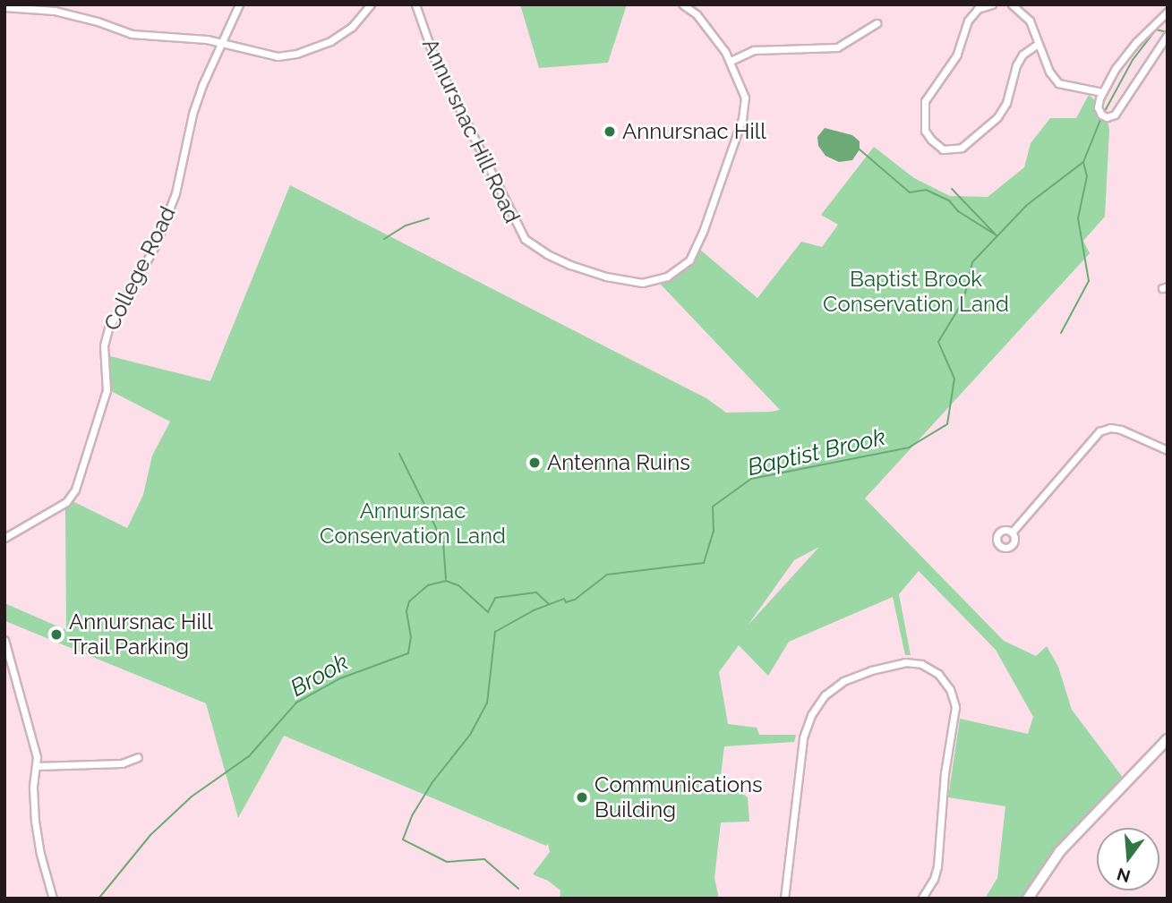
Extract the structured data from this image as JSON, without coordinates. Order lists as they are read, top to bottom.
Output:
{
  "streets": {
    "street": ["Annursnac Hill Road", "College Road"]
  },
  "water": ["Baptist Brook", "Brook"],
  "parks": ["Baptist Brook Conservation Land", "Annursnac Conservation Land"],
  "places": [
    "Annursnac Hill",
    "Antenna Ruins",
    "Annursnac Hill Trail Parking",
    "Communications Building"
  ],
  "north": "bottom"
}
